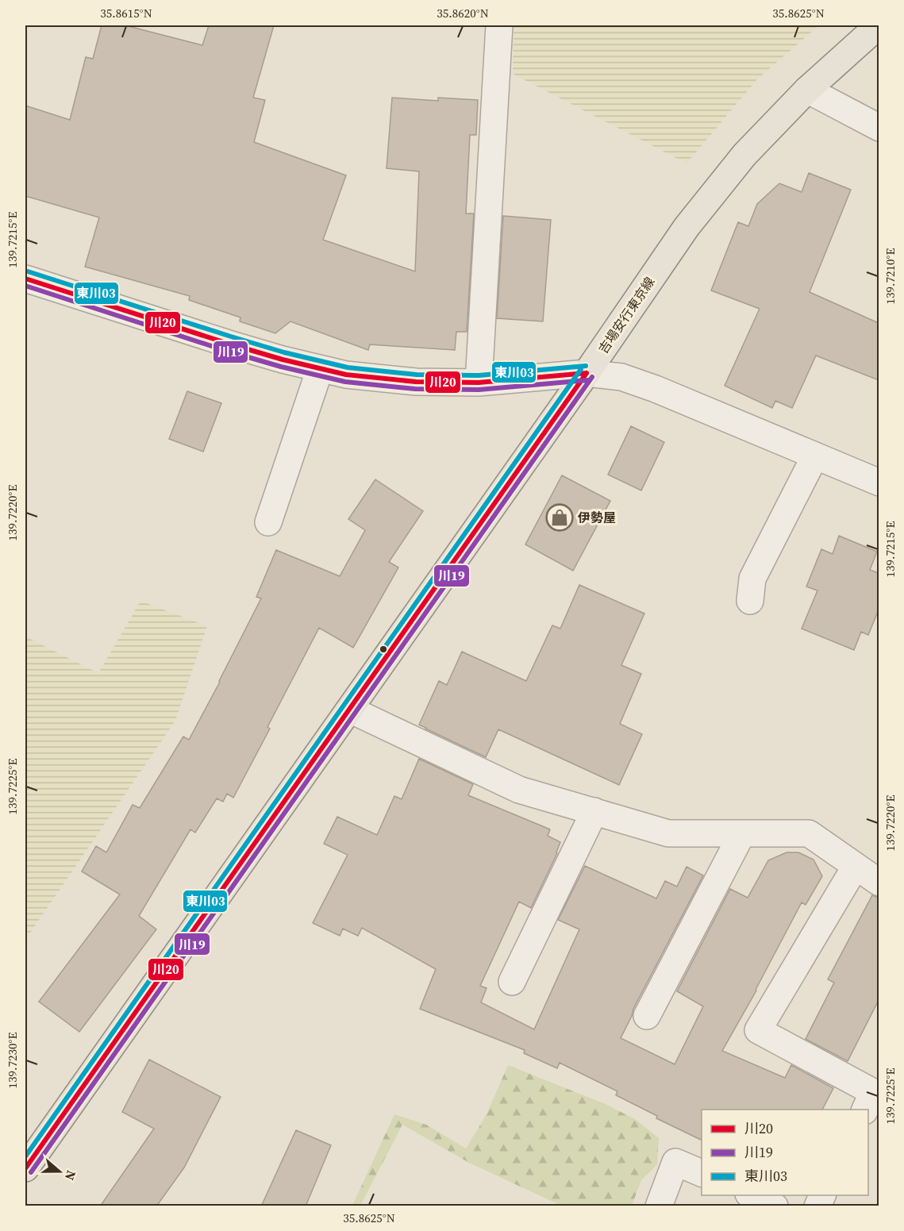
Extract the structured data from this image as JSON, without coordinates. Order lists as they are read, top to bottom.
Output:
{
  "streets": {
    "main road": ["吉場安行東京線"]
  },
  "places": {
    "shop": ["伊勢屋"]
  },
  "lines": ["transit line 東川03", "transit line 川20", "transit line 川19"],
  "legend": ["川20", "川19", "東川03"],
  "north": "right",
  "coordinates": [
    "35.8615°N",
    "35.8620°N",
    "35.8625°N",
    "139.7215°E",
    "139.7210°E",
    "139.7220°E",
    "139.7225°E",
    "139.7230°E"
  ]
}
